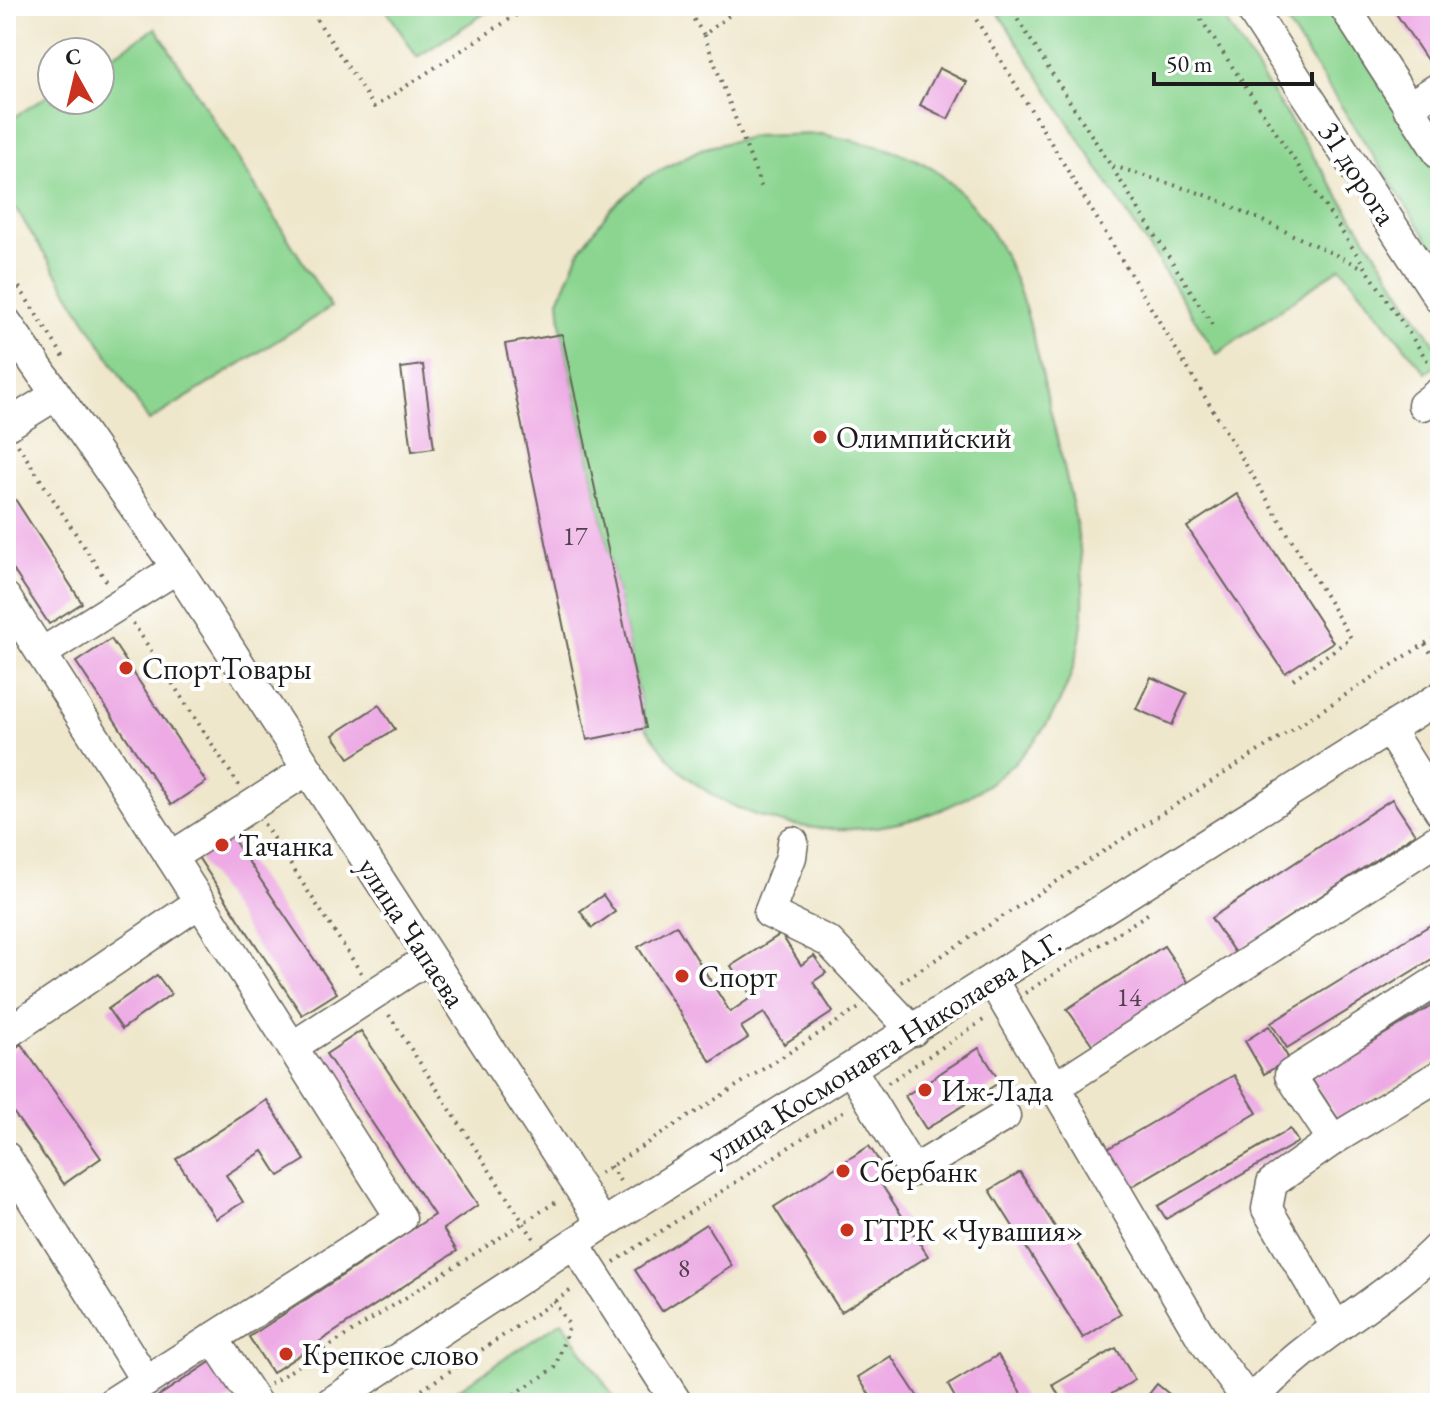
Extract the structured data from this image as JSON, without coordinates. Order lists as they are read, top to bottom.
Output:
{
  "streets": {
    "street": ["31 дорога", "улица Чапаева", "улица Космонавта Николаева А.Г."]
  },
  "crossings": [
    ["улица Чапаева", "улица Космонавта Николаева А.Г."]
  ],
  "places": [
    "Олимпийский",
    "СпортТовары",
    "Тачанка",
    "Спорт",
    "Иж-Лада",
    "Сбербанк",
    "ГТРК «Чувашия»",
    "Крепкое слово"
  ],
  "house_numbers": ["17", "14", "8"],
  "scale_bar": "50 m",
  "north": "top"
}
